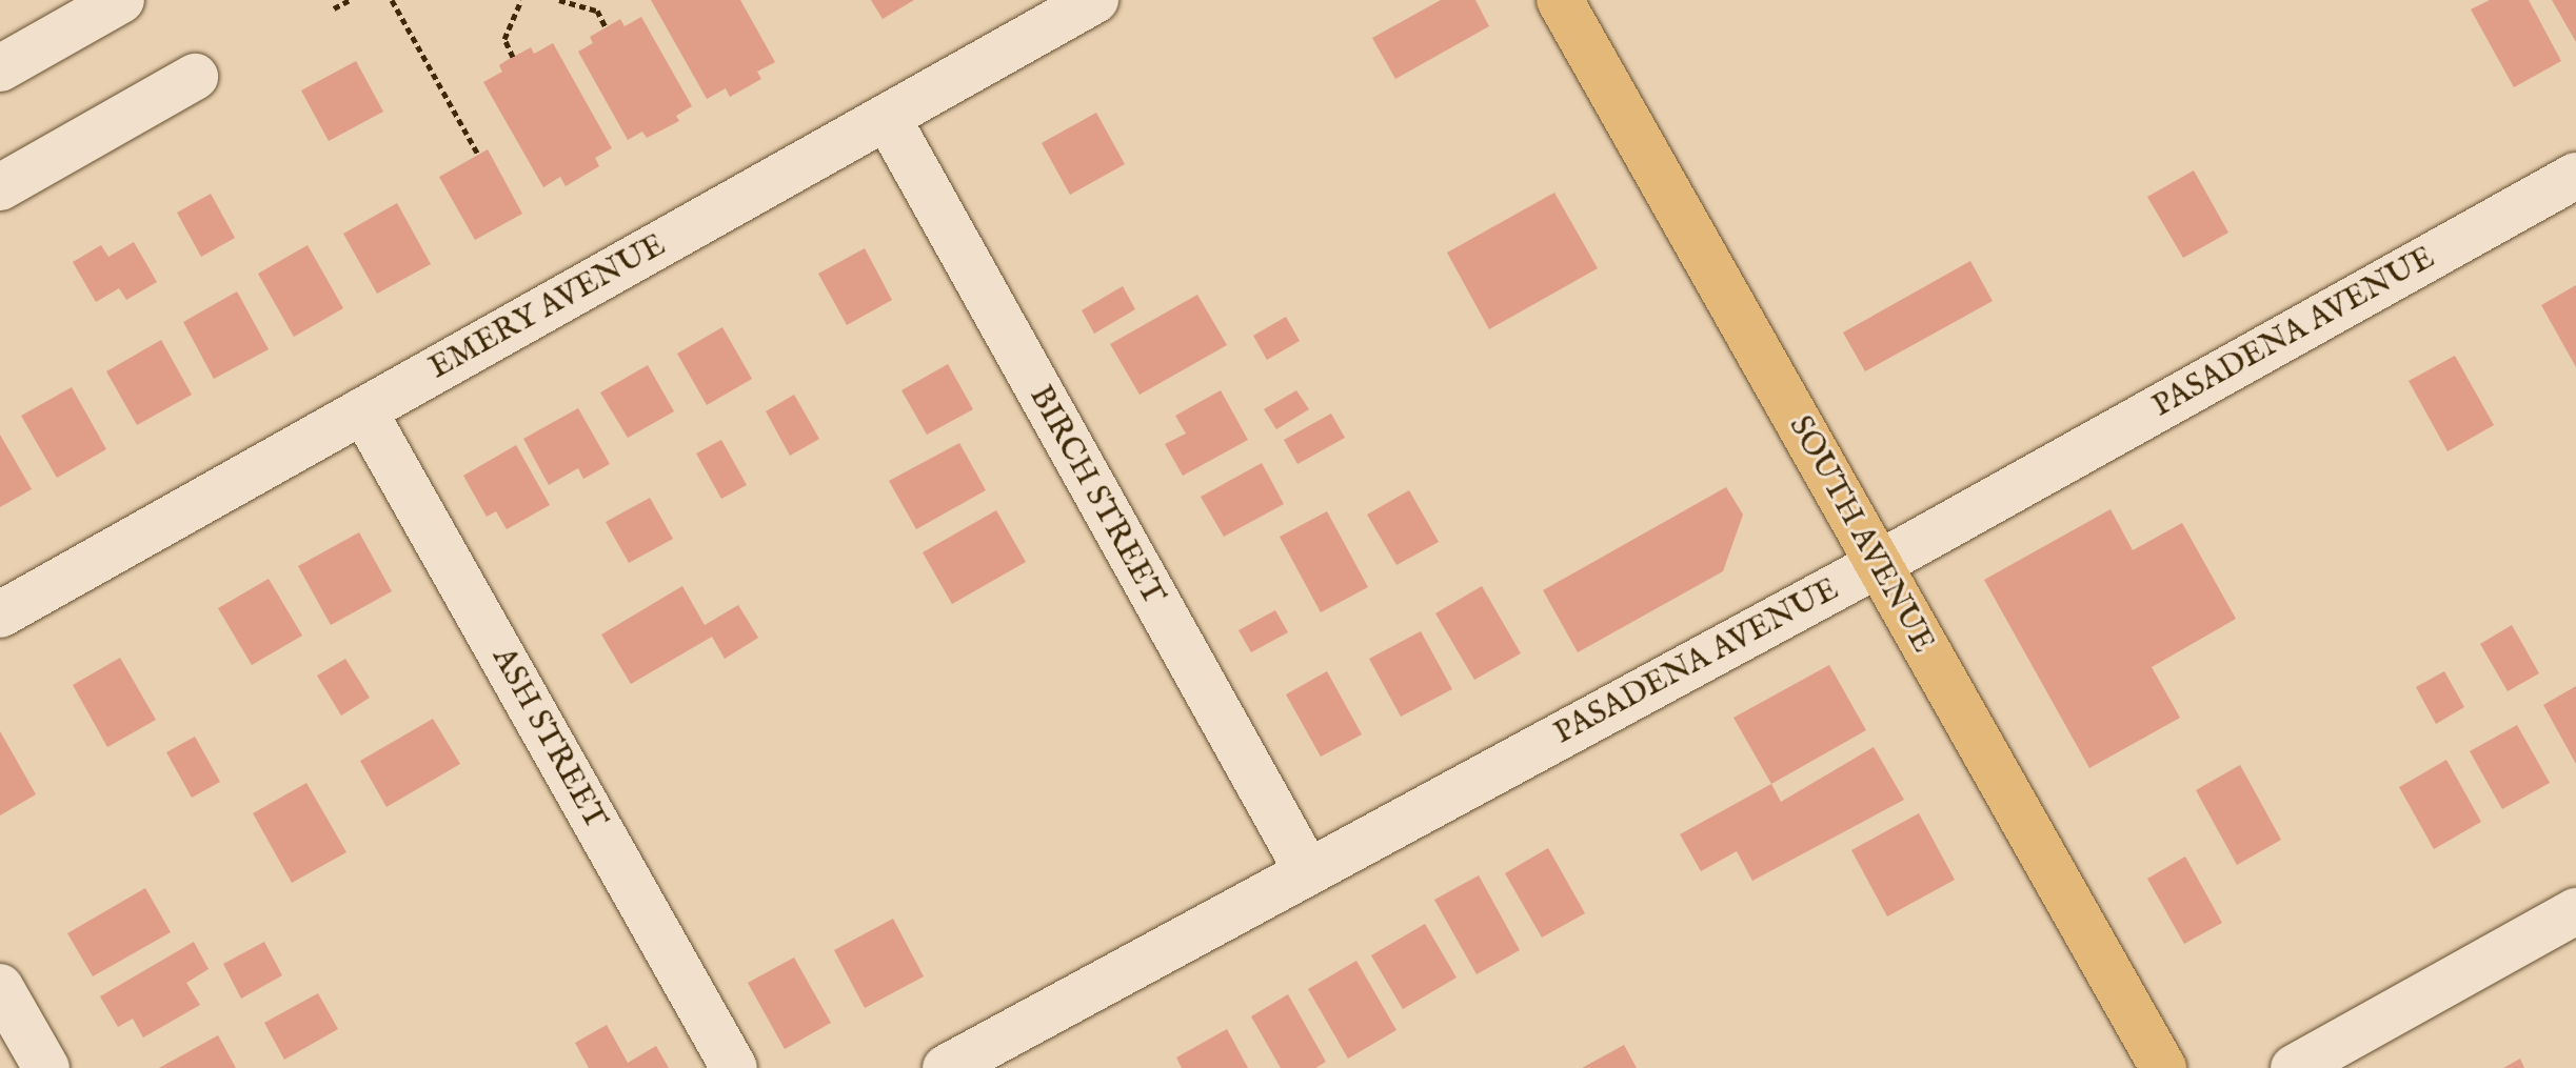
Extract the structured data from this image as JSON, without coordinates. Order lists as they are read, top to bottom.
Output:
{
  "streets": {
    "main road": ["SOUTH AVENUE"],
    "street": [
      "EMERY AVENUE",
      "PASADENA AVENUE",
      "BIRCH STREET",
      "ASH STREET"
    ]
  },
  "crossings": [
    ["EMERY AVENUE", "BIRCH STREET"],
    ["EMERY AVENUE", "ASH STREET"],
    ["PASADENA AVENUE", "BIRCH STREET"],
    ["PASADENA AVENUE", "SOUTH AVENUE"]
  ]
}
